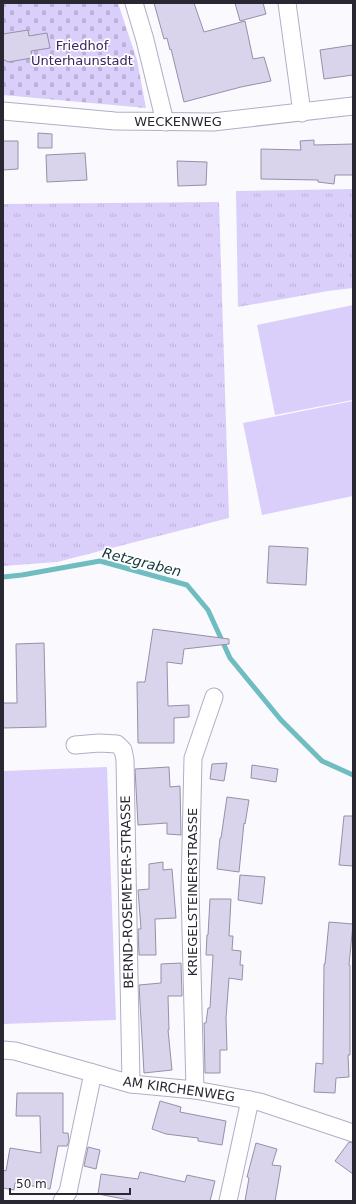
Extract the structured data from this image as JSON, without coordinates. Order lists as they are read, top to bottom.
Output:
{
  "streets": {
    "street": [
      "WECKENWEG",
      "BERND-ROSEMEYER-STRASSE",
      "KRIEGELSTEINERSTRASSE",
      "AM KIRCHENWEG"
    ]
  },
  "crossings": [
    ["BERND-ROSEMEYER-STRASSE", "AM KIRCHENWEG"],
    ["KRIEGELSTEINERSTRASSE", "AM KIRCHENWEG"]
  ],
  "water": ["Retzgraben"],
  "parks": ["Friedhof Unterhaunstadt"],
  "scale_bar": "50 m"
}
